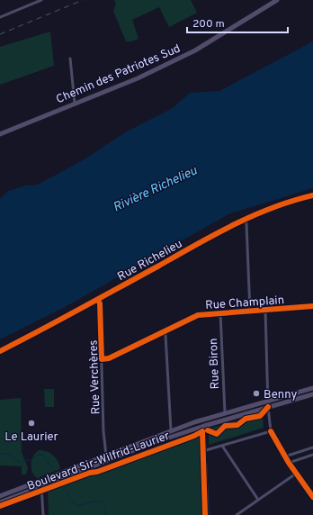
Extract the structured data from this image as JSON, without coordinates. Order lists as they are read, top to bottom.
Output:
{
  "streets": {
    "main road": ["Chemin des Patriotes Sud", "Rue Richelieu", "Boulevard Sir-Wilfrid-Laurier"],
    "street": ["Rue Champlain", "Rue Biron", "Rue Verchères"]
  },
  "crossings": [
    ["Rue Richelieu", "Rue Verchères"],
    ["Rue Champlain", "Rue Biron"],
    ["Rue Champlain", "Rue Verchères"],
    ["Rue Biron", "Boulevard Sir-Wilfrid-Laurier"],
    ["Rue Verchères", "Boulevard Sir-Wilfrid-Laurier"]
  ],
  "water": ["Rivière Richelieu"],
  "places": ["Benny", "Le Laurier"],
  "scale_bar": "200 m"
}
